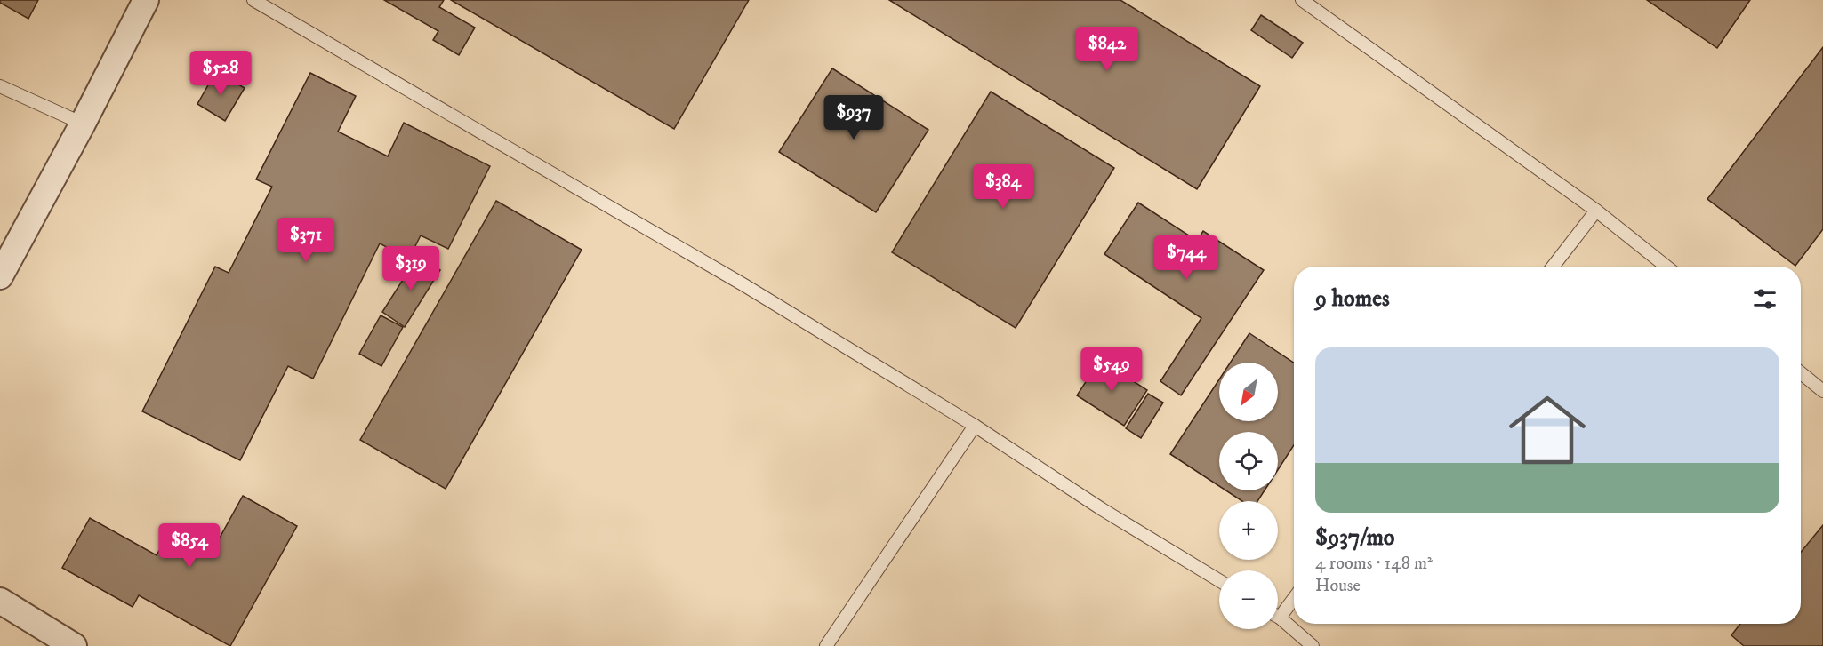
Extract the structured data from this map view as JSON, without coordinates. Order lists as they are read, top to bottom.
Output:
{
  "north": "bottom left",
  "page": {
    "price": [
      "$842",
      "$528",
      "$937",
      "$384",
      "$371",
      "$744",
      "$319",
      "$549",
      "$854"
    ],
    "heading": "9 homes",
    "list": [
      {
        "name": "$937/mo",
        "note": "4 rooms · 148 m² · House"
      }
    ],
    "map_buttons": ["+", "−"]
  }
}
